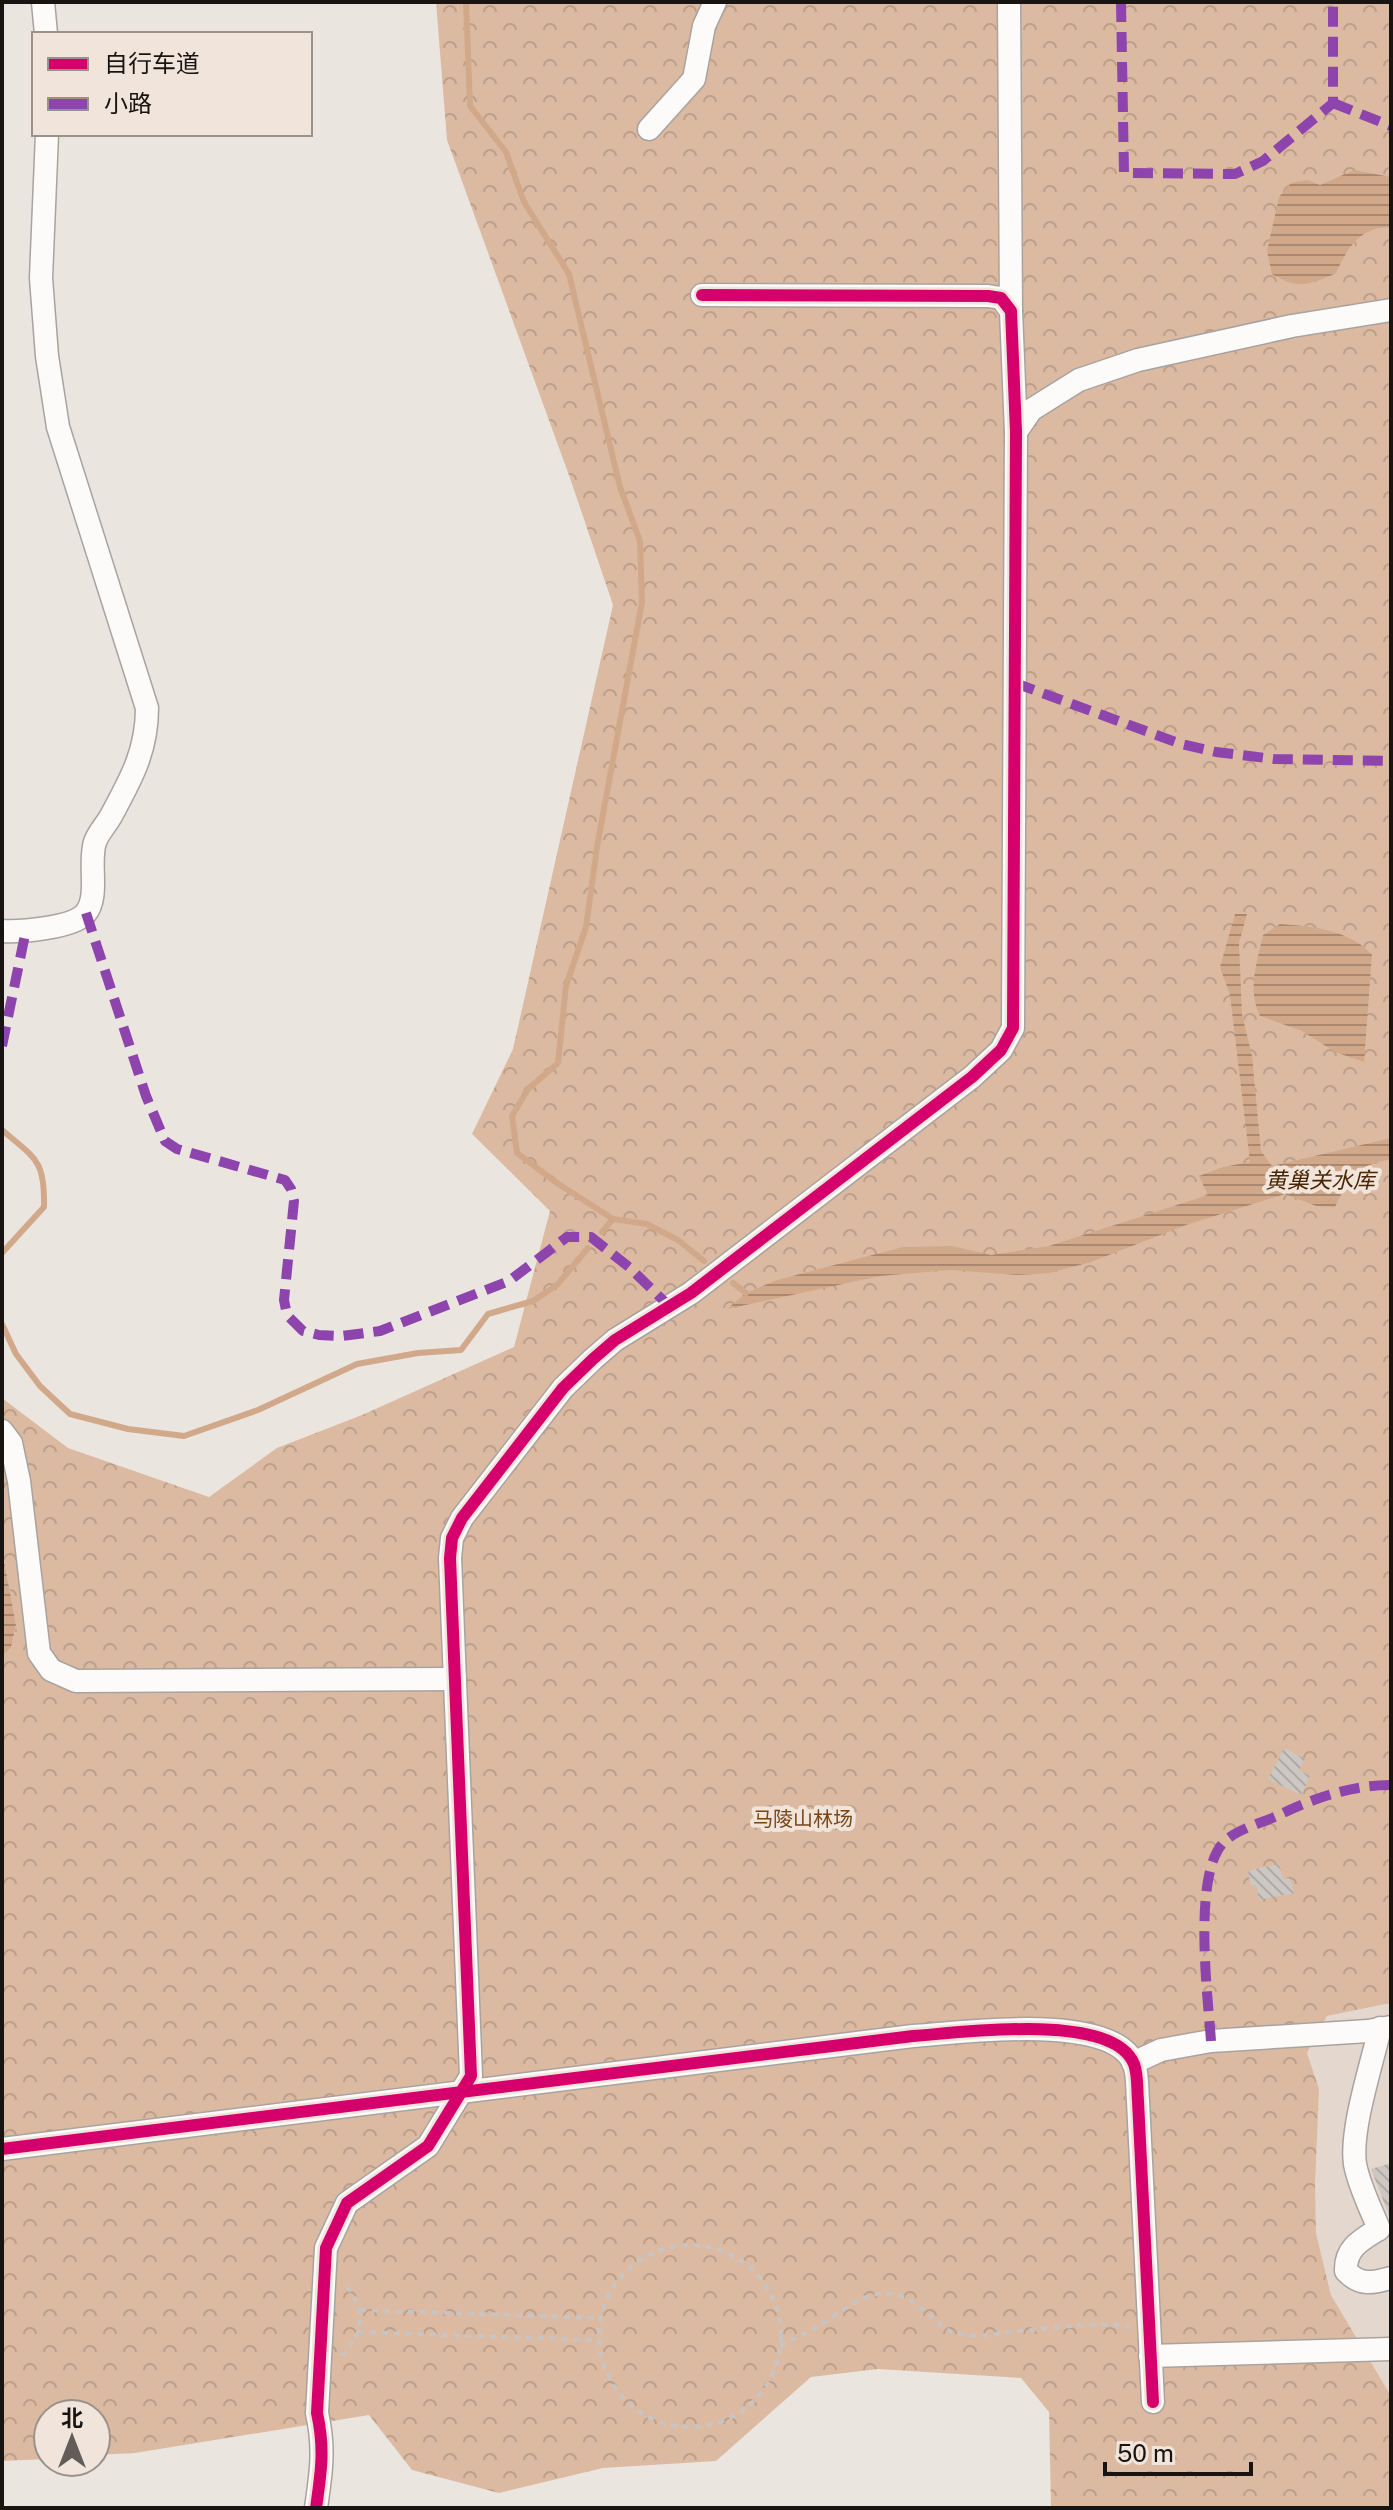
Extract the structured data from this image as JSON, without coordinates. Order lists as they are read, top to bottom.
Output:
{
  "water": ["黄巢关水库"],
  "parks": ["马陵山林场"],
  "legend": ["自行车道", "小路"],
  "scale_bar": "50 m",
  "north": "top"
}
